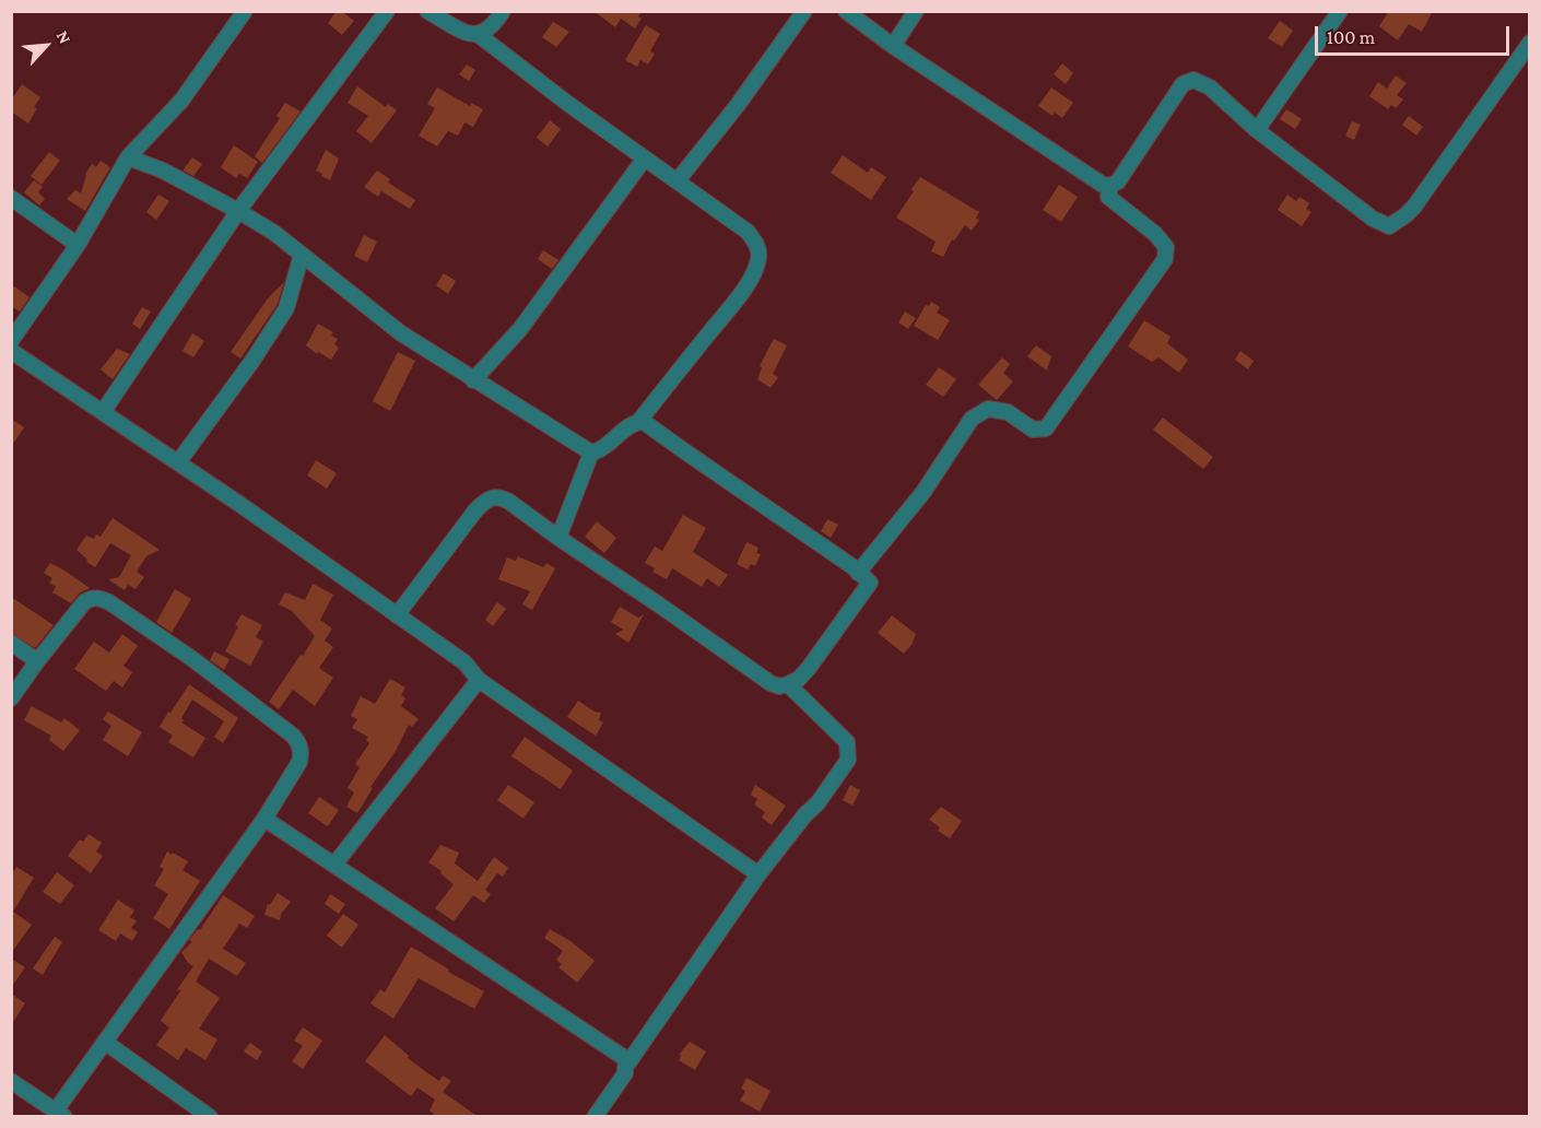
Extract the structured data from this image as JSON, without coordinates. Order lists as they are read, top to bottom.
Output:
{
  "scale_bar": "100 m",
  "north": "top right"
}
